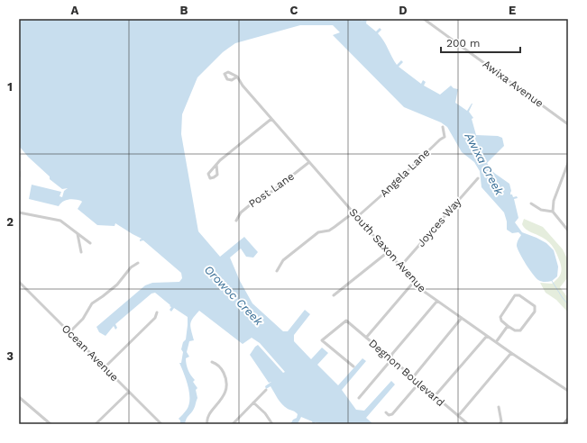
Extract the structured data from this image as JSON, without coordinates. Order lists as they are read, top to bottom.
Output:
{
  "streets": {
    "street": [
      "Awixa Avenue",
      "Angela Lane",
      "Post Lane",
      "Joyces Way",
      "South Saxon Avenue",
      "Ocean Avenue",
      "Degnon Boulevard"
    ]
  },
  "crossings": [
    ["Angela Lane", "South Saxon Avenue"],
    ["Post Lane", "South Saxon Avenue"],
    ["Joyces Way", "South Saxon Avenue"]
  ],
  "water": ["Awixa Creek", "Orowoc Creek"],
  "scale_bar": "200 m",
  "grid": {
    "columns": [
      "A",
      "B",
      "C",
      "D",
      "E"
    ],
    "rows": ["1", "2", "3"]
  }
}
